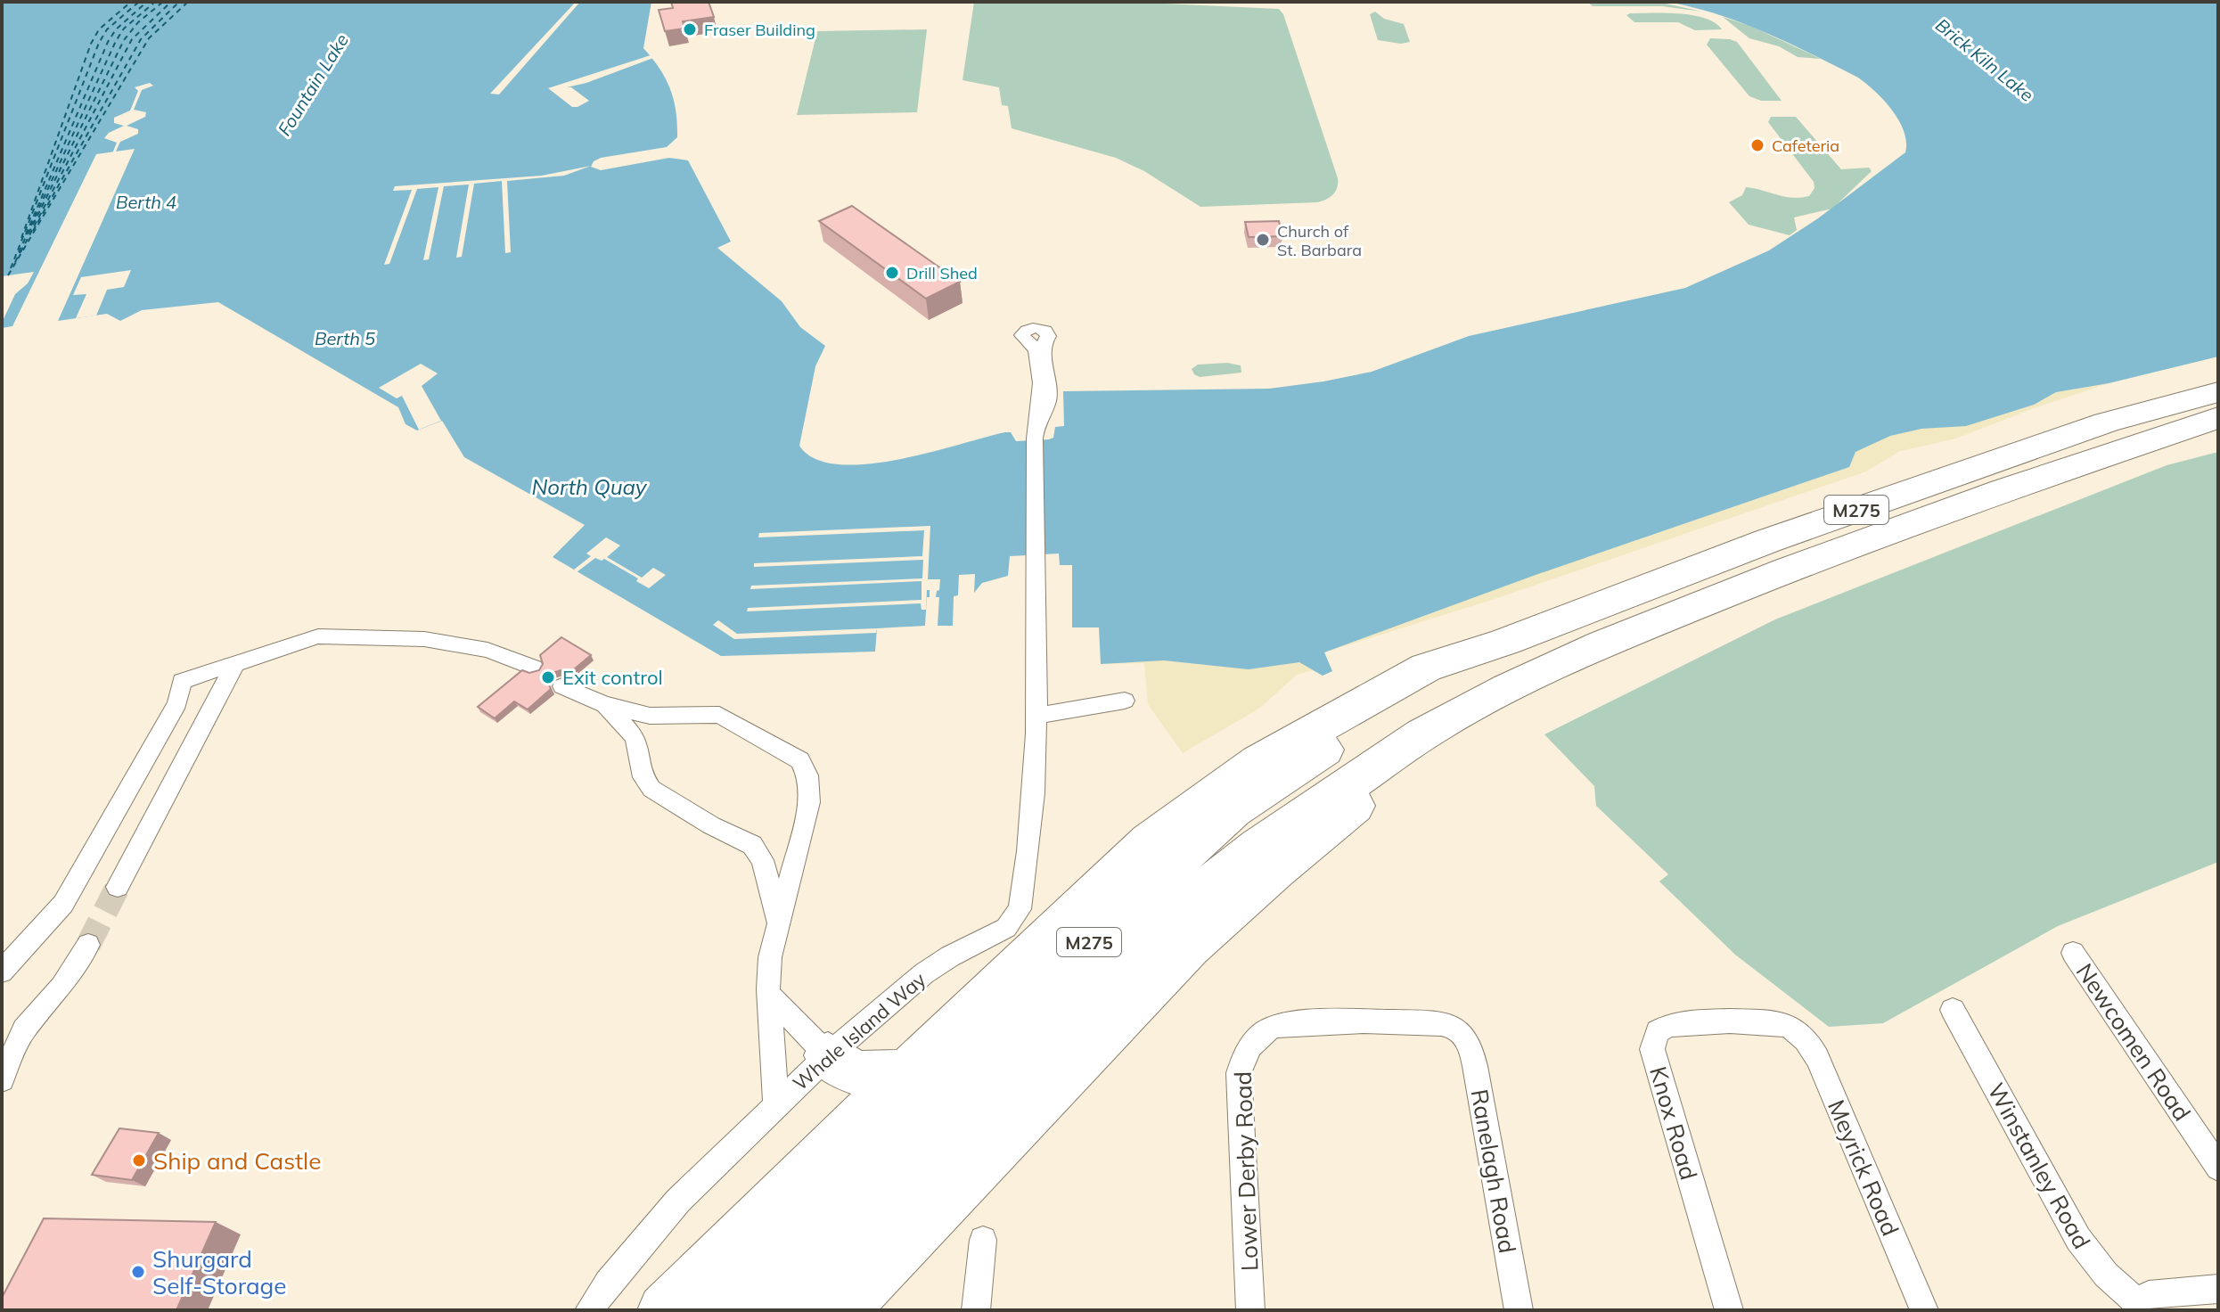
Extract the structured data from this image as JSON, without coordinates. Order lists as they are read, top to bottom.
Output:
{
  "streets": {
    "highway": ["M275"],
    "street": [
      "Whale Island Way",
      "Newcomen Road",
      "Knox Road",
      "Winstanley Road",
      "Meyrick Road",
      "Lower Derby Road",
      "Ranelagh Road"
    ]
  },
  "crossings": [
    ["Knox Road", "Meyrick Road"],
    ["Lower Derby Road", "Ranelagh Road"]
  ],
  "water": [
    "Brick Kiln Lake",
    "Fountain Lake",
    "Berth 4",
    "Berth 5",
    "North Quay"
  ],
  "places": [
    "Fraser Building",
    "Cafeteria",
    "Church of St. Barbara",
    "Drill Shed",
    "Exit control",
    "Ship and Castle",
    "Shurgard Self-Storage"
  ]
}
